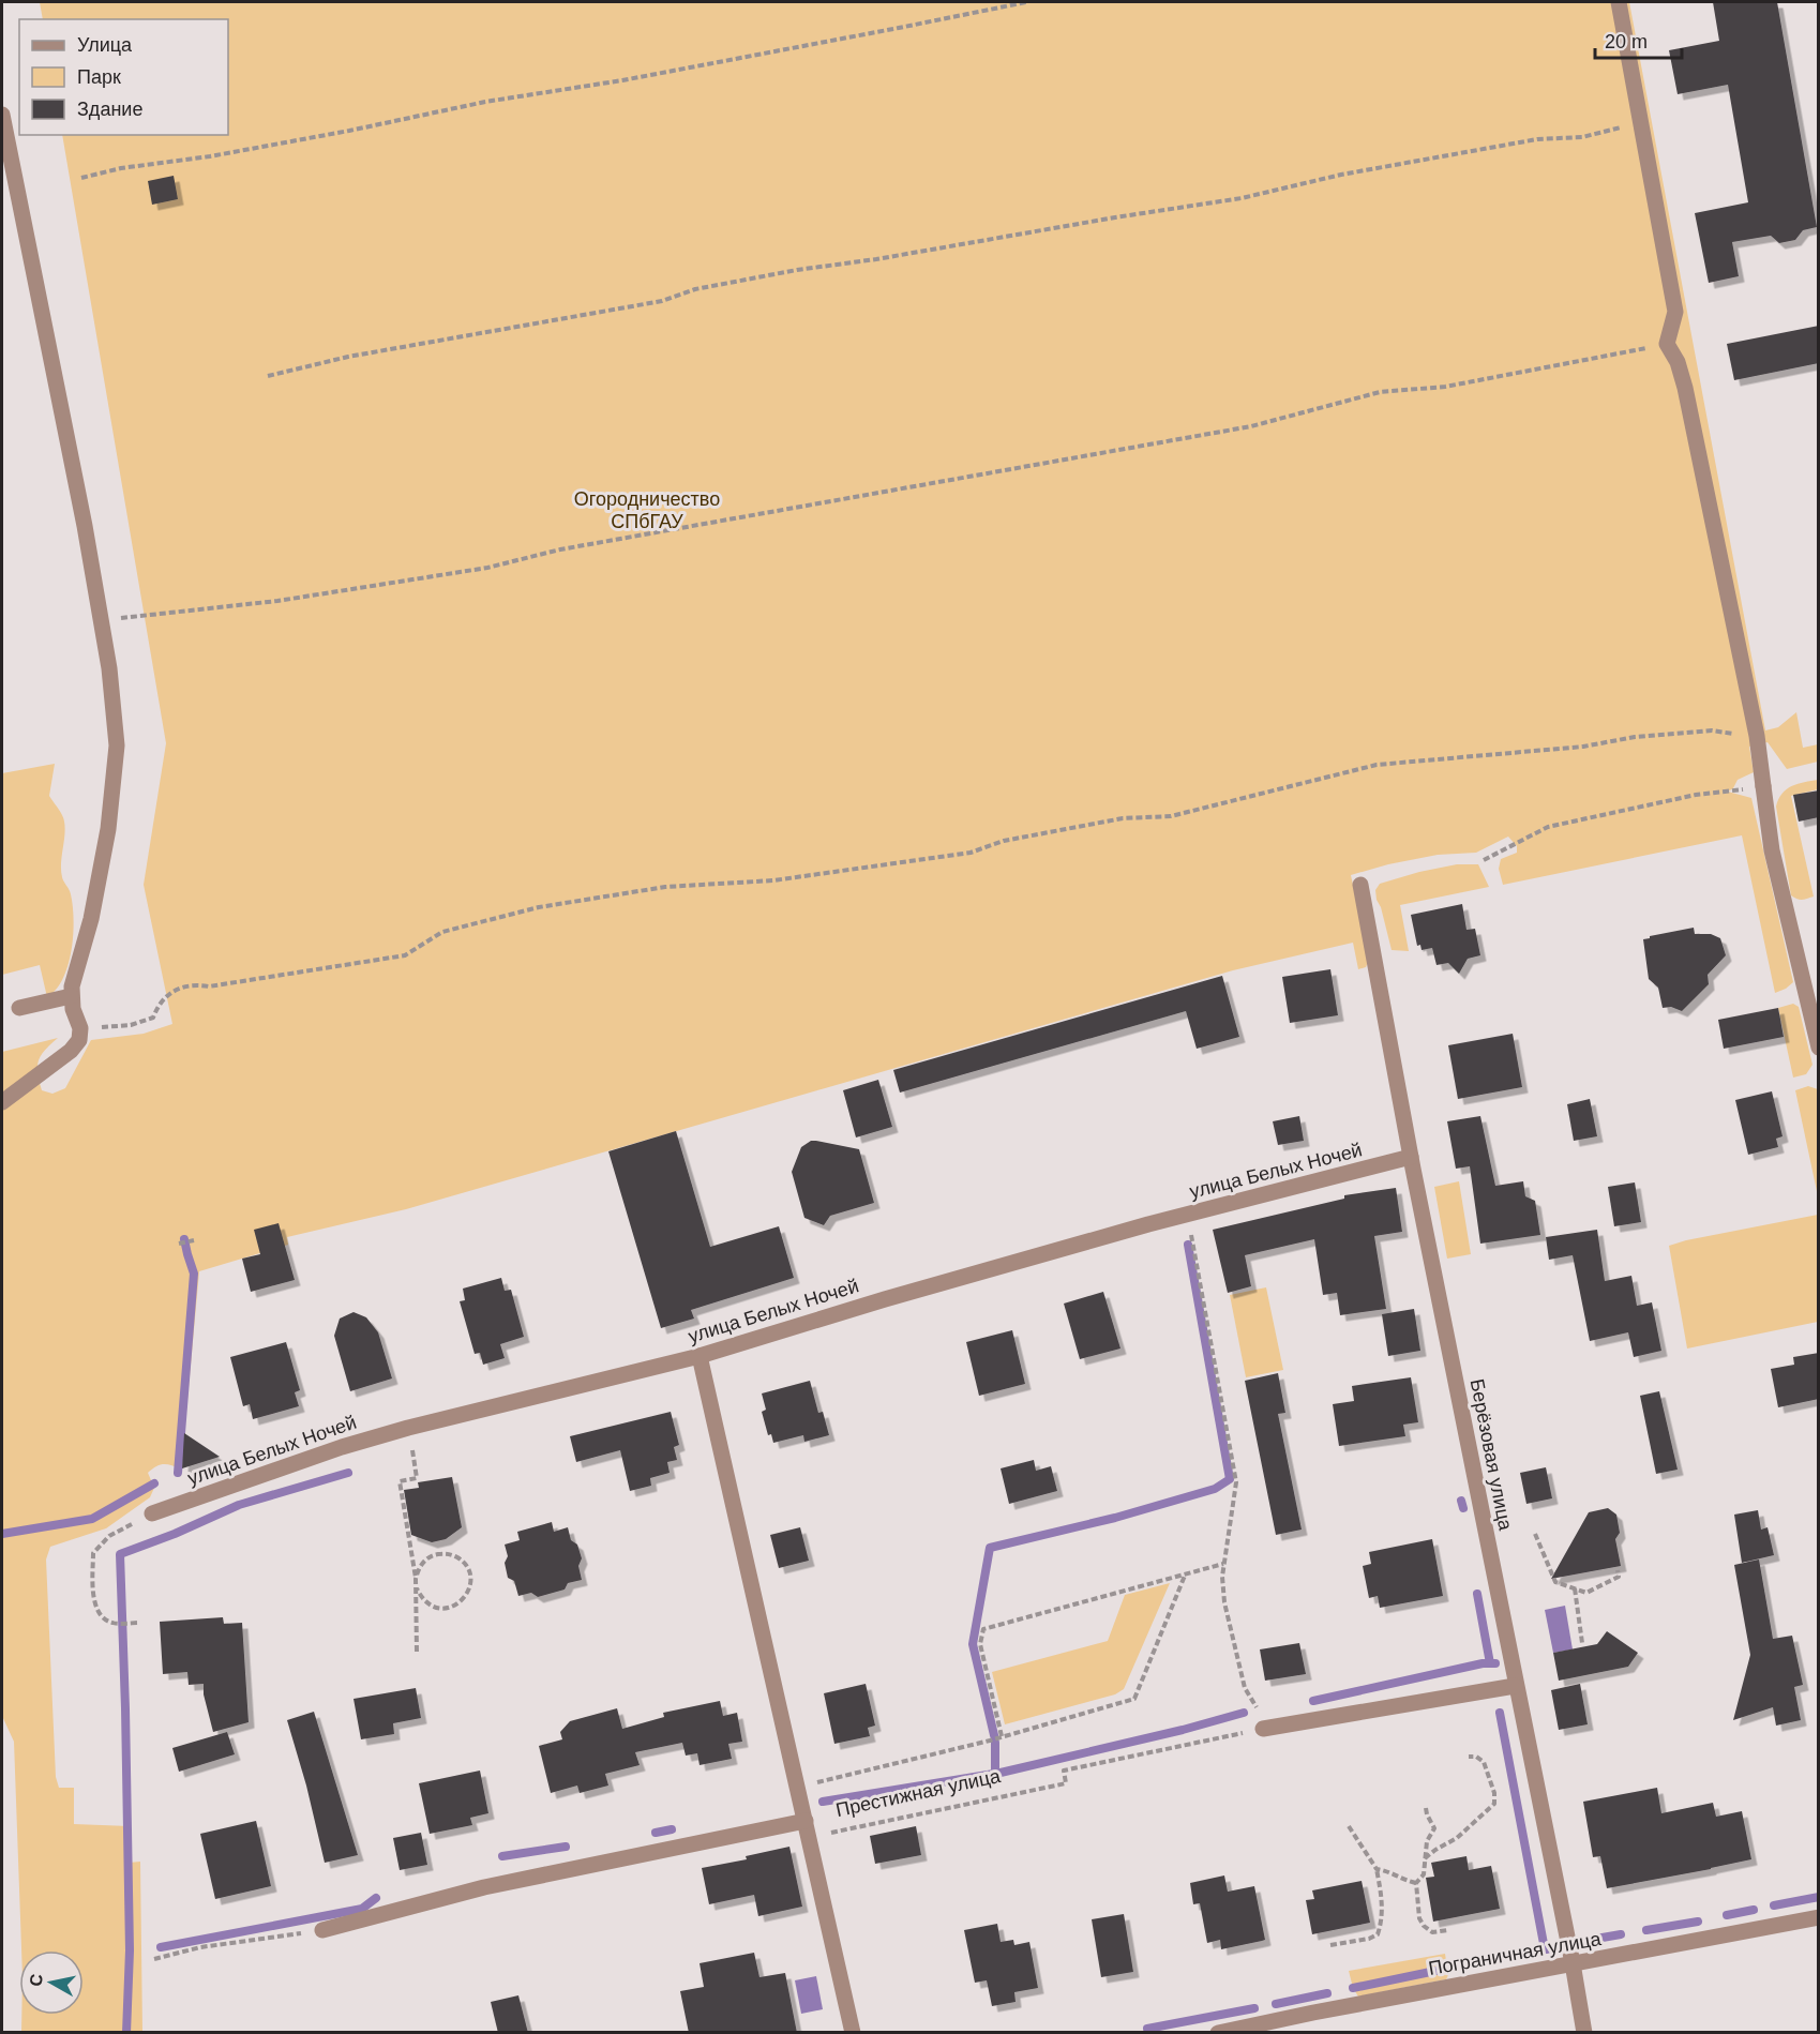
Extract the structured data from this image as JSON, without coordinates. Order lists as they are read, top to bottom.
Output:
{
  "streets": {
    "street": ["улица Белых Ночей", "Берёзовая улица", "Пограничная улица"],
    "path": ["Престижная улица"]
  },
  "crossings": [
    ["улица Белых Ночей", "Берёзовая улица"],
    ["Берёзовая улица", "Пограничная улица"]
  ],
  "parks": ["Огородничество СПбГАУ"],
  "legend": ["Улица", "Парк", "Здание"],
  "scale_bar": "20 m",
  "north": "left"
}
